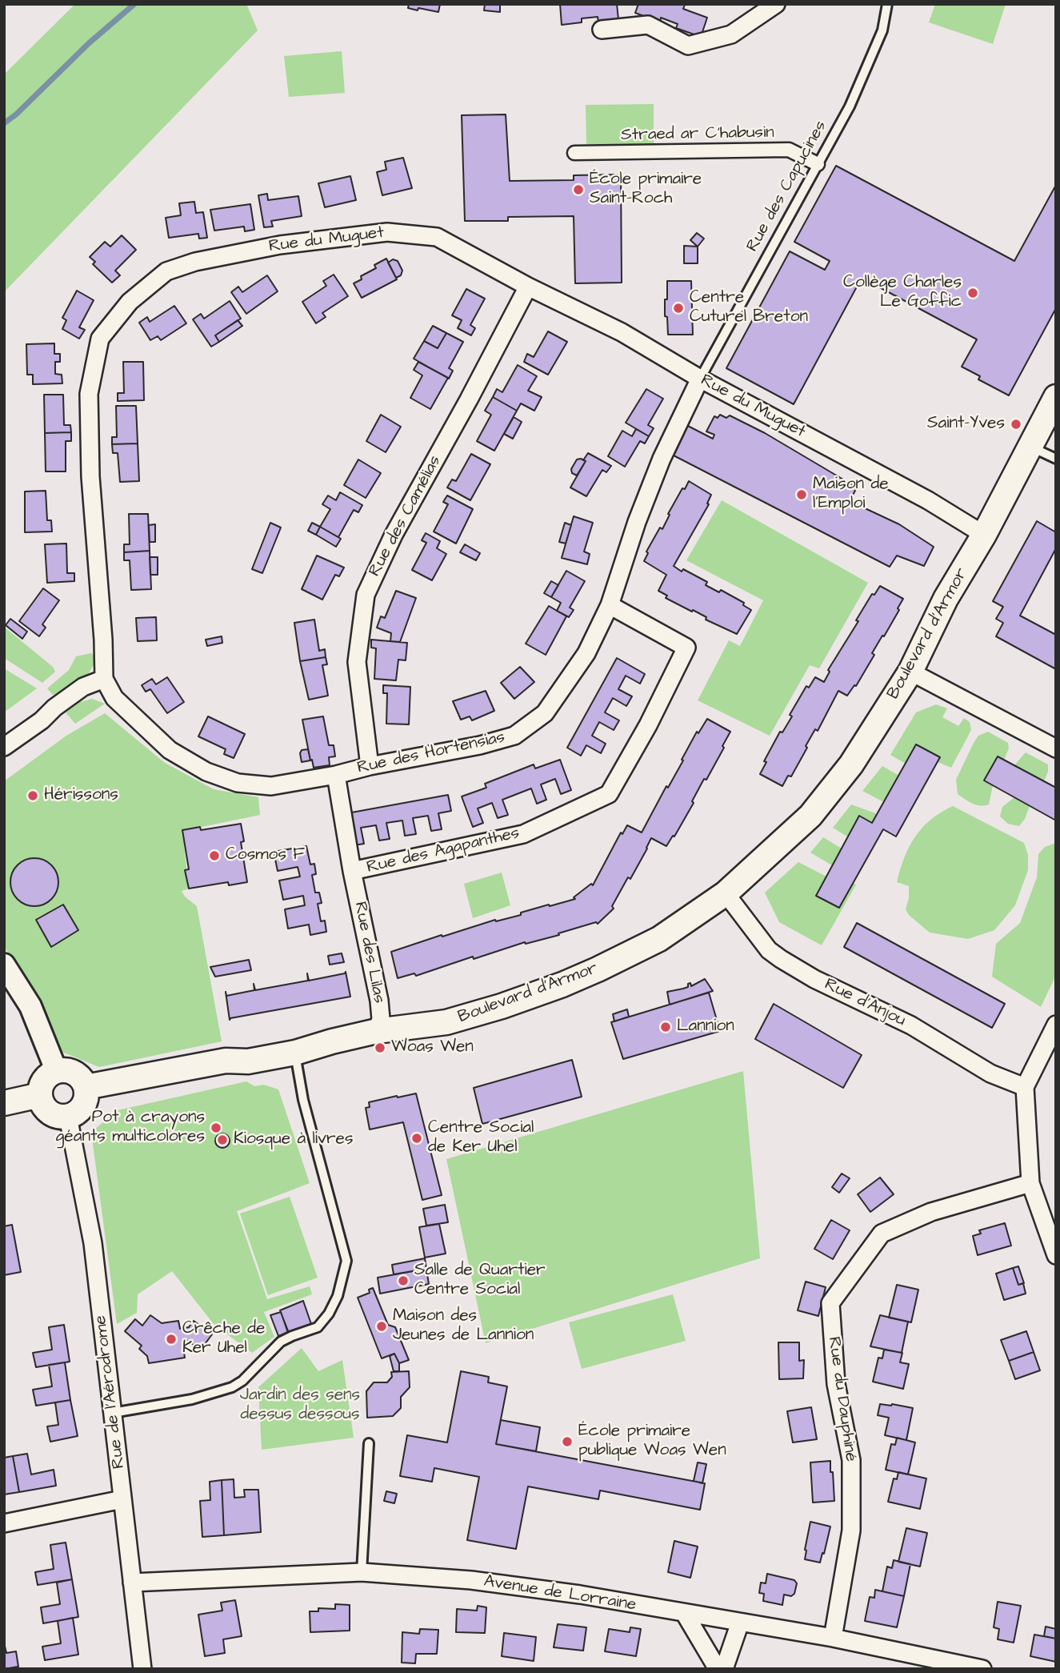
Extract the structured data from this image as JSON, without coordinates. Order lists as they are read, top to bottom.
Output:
{
  "streets": {
    "main road": ["Boulevard d'Armor"],
    "street": [
      "Straed ar C'habusin",
      "Rue du Muguet",
      "Rue des Camélias",
      "Rue des Hortensias",
      "Rue des Agapanthes",
      "Rue des Lilas",
      "Rue d'Anjou",
      "Rue de l'Aérodrome",
      "Rue du Dauphiné",
      "Avenue de Lorraine"
    ],
    "lane": ["Rue des Capucines"]
  },
  "crossings": [
    ["Straed ar C'habusin", "Rue des Capucines"],
    ["Rue des Capucines", "Rue du Muguet"],
    ["Rue des Capucines", "Rue des Hortensias"],
    ["Rue du Muguet", "Rue des Camélias"],
    ["Rue du Muguet", "Boulevard d'Armor"],
    ["Rue du Muguet", "Rue des Hortensias"],
    ["Rue des Camélias", "Rue des Hortensias"],
    ["Boulevard d'Armor", "Rue des Lilas"],
    ["Boulevard d'Armor", "Rue d'Anjou"],
    ["Boulevard d'Armor", "Rue de l'Aérodrome"],
    ["Rue des Hortensias", "Rue des Agapanthes"],
    ["Rue des Hortensias", "Rue des Lilas"],
    ["Rue des Agapanthes", "Rue des Lilas"],
    ["Rue de l'Aérodrome", "Avenue de Lorraine"],
    ["Rue du Dauphiné", "Avenue de Lorraine"]
  ],
  "parks": ["Jardin des sens dessus dessous"],
  "places": [
    "École primaire Saint-Roch",
    "Collège Charles Le Goffic",
    "Centre Cuturel Breton",
    "Saint-Yves",
    "Maison de l'Emploi",
    "Hérissons",
    "Cosmos F",
    "Lannion",
    "Woas Wen",
    "Pot à crayons géants multicolores",
    "Centre Social de Ker Uhel",
    "Kiosque à livres",
    "Salle de Quartier Centre Social",
    "Maison des Jeunes de Lannion",
    "Crêche de Ker Uhel",
    "École primaire publique Woas Wen"
  ]
}
